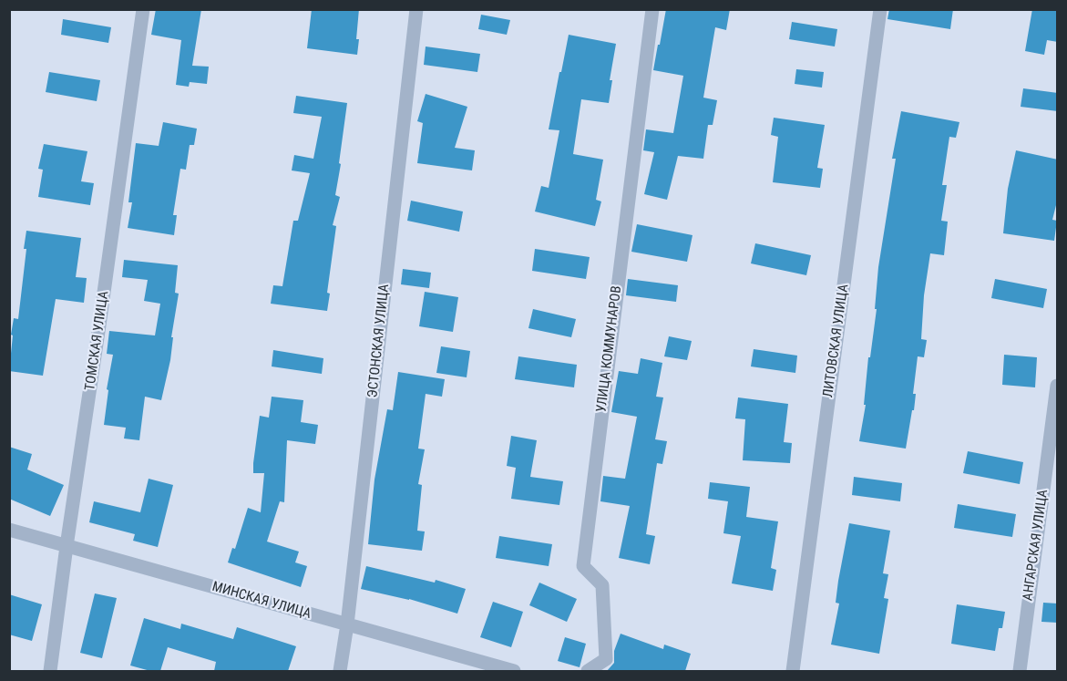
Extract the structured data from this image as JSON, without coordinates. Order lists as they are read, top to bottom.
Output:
{
  "streets": {
    "street": [
      "ТОМСКАЯ УЛИЦА",
      "ЭСТОНСКАЯ УЛИЦА",
      "ЛИТОВСКАЯ УЛИЦА",
      "УЛИЦА КОММУНАРОВ",
      "АНГАРСКАЯ УЛИЦА",
      "МИНСКАЯ УЛИЦА"
    ]
  },
  "crossings": [
    ["ТОМСКАЯ УЛИЦА", "МИНСКАЯ УЛИЦА"],
    ["ЭСТОНСКАЯ УЛИЦА", "МИНСКАЯ УЛИЦА"]
  ]
}
